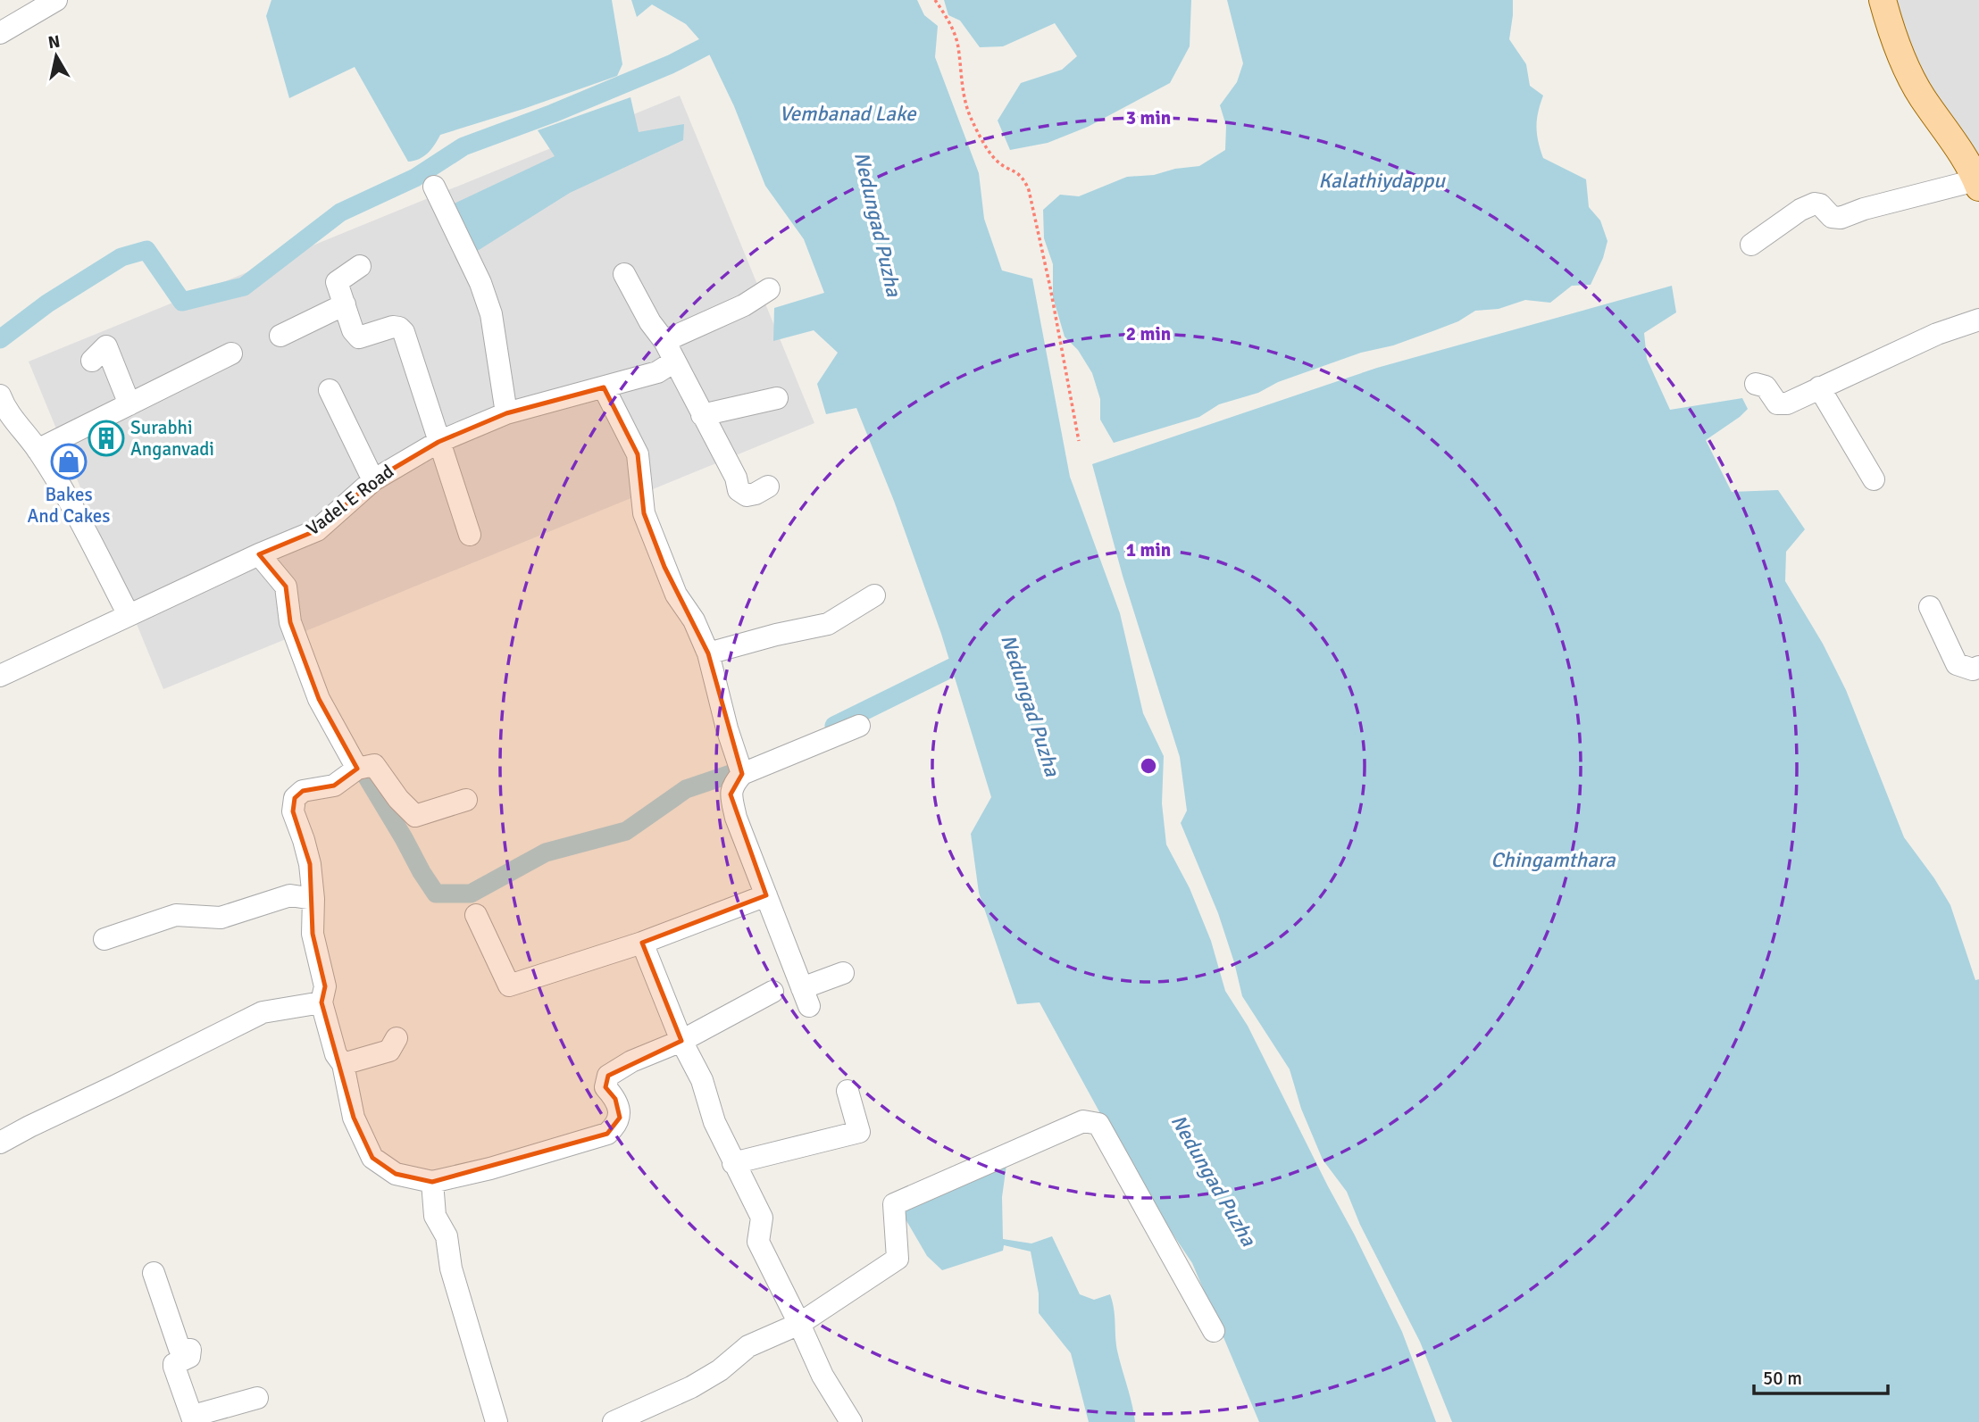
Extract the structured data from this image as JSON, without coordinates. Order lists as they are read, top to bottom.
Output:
{
  "streets": {
    "street": ["Vadel E Road"]
  },
  "water": [
    "Vembanad Lake",
    "Kalathiydappu",
    "Nedungad Puzha",
    "Chingamthara"
  ],
  "places": {
    "building": ["Surabhi Anganvadi"],
    "shop": ["Bakes And Cakes"]
  },
  "scale_bar": "50 m",
  "north": "top",
  "rings": ["3 min", "2 min", "1 min"]
}
